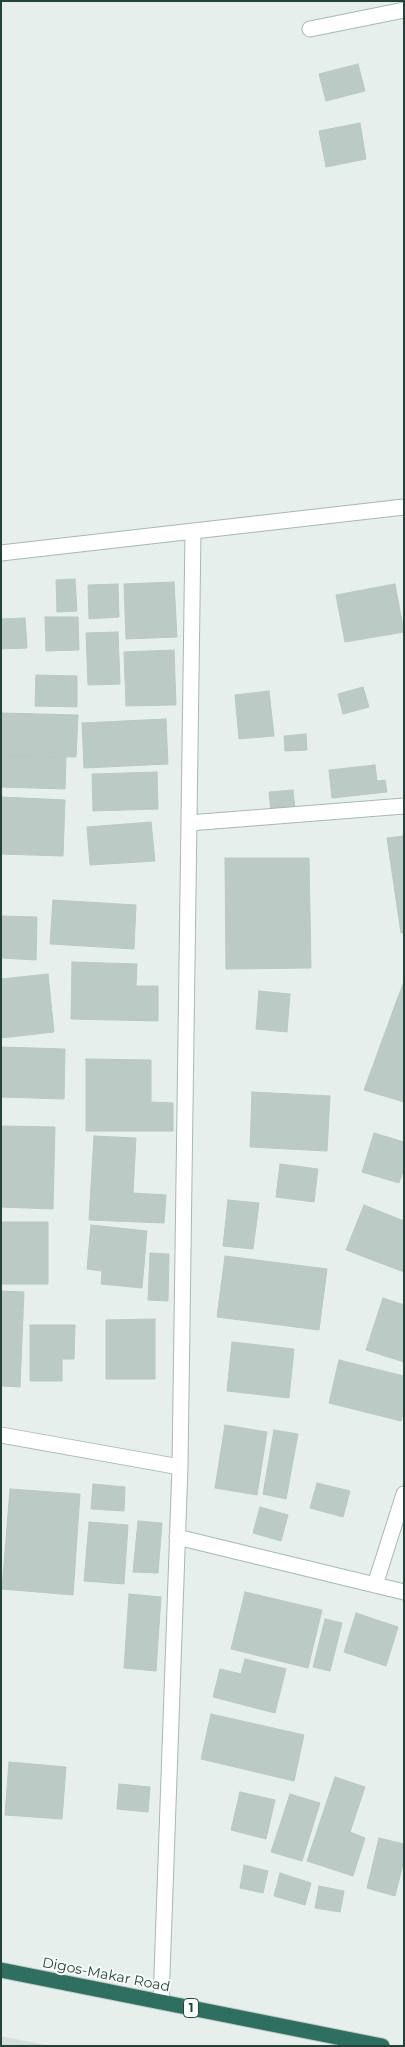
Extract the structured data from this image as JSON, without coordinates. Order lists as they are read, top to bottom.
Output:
{
  "streets": {
    "highway": ["Digos-Makar Road", "1"]
  }
}
